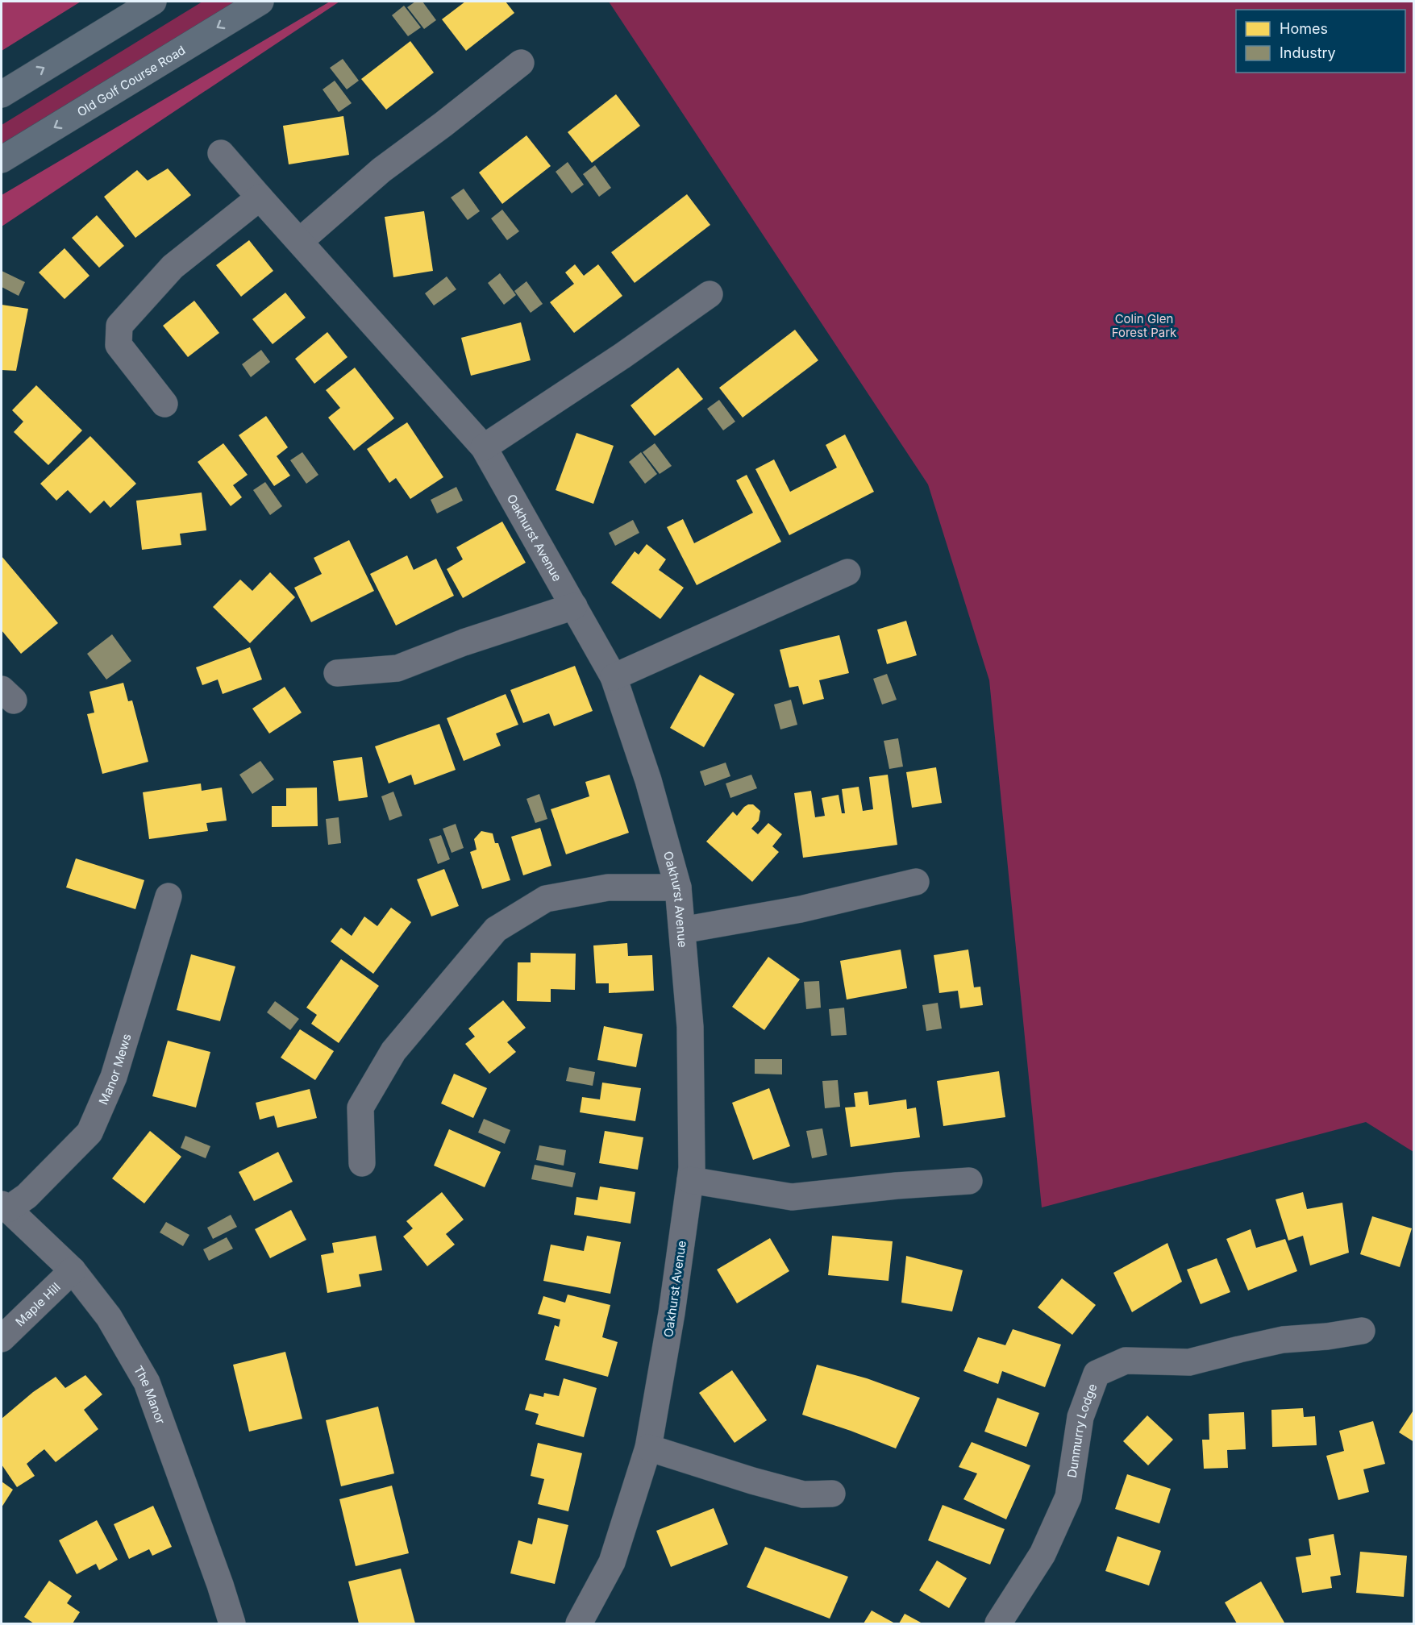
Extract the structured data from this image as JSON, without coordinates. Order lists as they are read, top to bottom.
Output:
{
  "streets": {
    "highway": ["Old Golf Course Road"],
    "street": [
      "Oakhurst Avenue",
      "Manor Mews",
      "Maple Hill",
      "The Manor",
      "Dunmurry Lodge"
    ]
  },
  "crossings": [
    ["Manor Mews", "The Manor"],
    ["Maple Hill", "The Manor"]
  ],
  "parks": ["Colin Glen Forest Park"],
  "legend": ["Homes", "Industry"]
}
